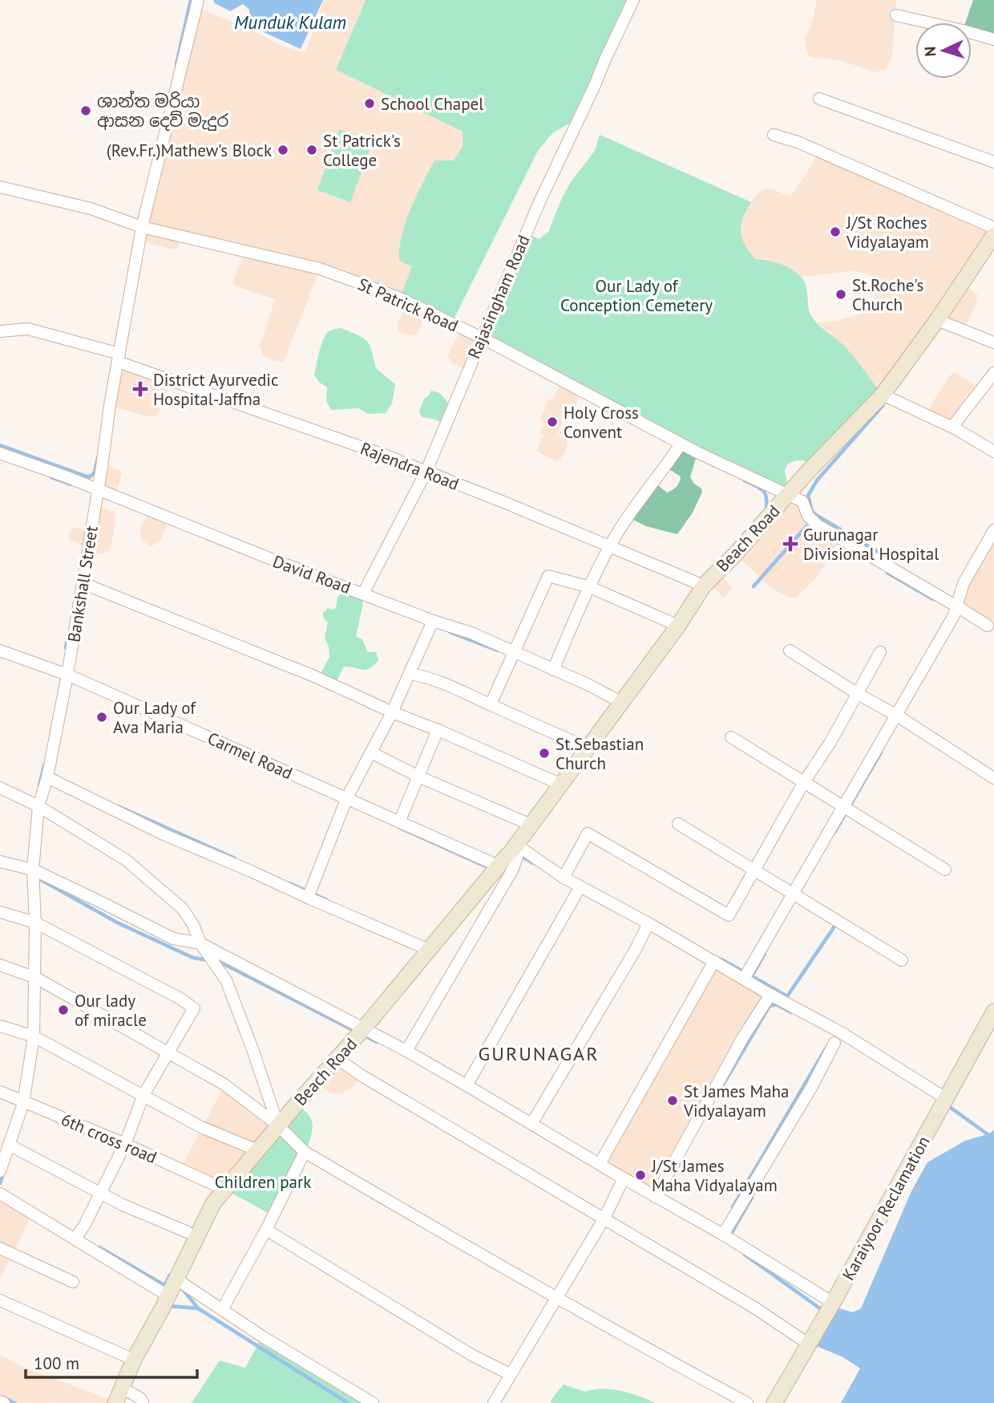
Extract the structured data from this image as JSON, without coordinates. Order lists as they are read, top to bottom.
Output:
{
  "streets": {
    "main road": ["Beach Road", "Karaiyoor Reclamation"],
    "street": [
      "Rajasingham Road",
      "St Patrick Road",
      "Rajendra Road",
      "David Road",
      "Bankshall Street",
      "Carmel Road",
      "6th cross road"
    ]
  },
  "crossings": [
    ["Rajasingham Road", "St Patrick Road"],
    ["Rajasingham Road", "Rajendra Road"],
    ["Rajasingham Road", "David Road"],
    ["St Patrick Road", "Beach Road"],
    ["St Patrick Road", "Bankshall Street"],
    ["Rajendra Road", "Bankshall Street"],
    ["Beach Road", "David Road"],
    ["Beach Road", "Carmel Road"],
    ["David Road", "Bankshall Street"],
    ["Bankshall Street", "Carmel Road"],
    ["Bankshall Street", "6th cross road"],
    ["Carmel Road", "Karaiyoor Reclamation"]
  ],
  "districts": ["GURUNAGAR"],
  "water": ["Munduk Kulam"],
  "parks": ["Our Lady of Conception Cemetery", "Children park"],
  "places": {
    "other": [
      "School Chapel",
      "ශාන්ත මරියා ආසන දෙව් මැදුර",
      "(Rev.Fr.)Mathew's Block",
      "St Patrick's College",
      "J/St Roches Vidyalayam",
      "St.Roche's Church",
      "Holy Cross Convent",
      "Our Lady of Ava Maria",
      "St.Sebastian Church",
      "Our lady of miracle",
      "St James Maha Vidyalayam",
      "J/St James Maha Vidyalayam"
    ],
    "health": ["District Ayurvedic Hospital-Jaffna", "Gurunagar Divisional Hospital"]
  },
  "scale_bar": "100 m",
  "north": "left"
}
